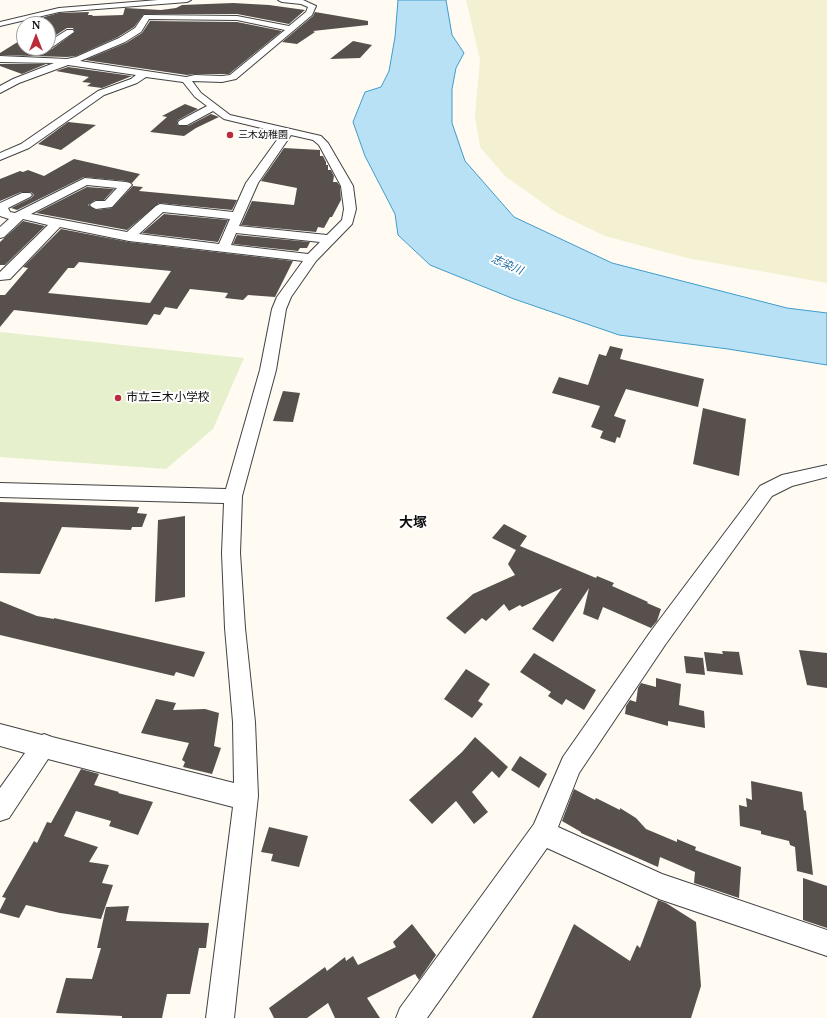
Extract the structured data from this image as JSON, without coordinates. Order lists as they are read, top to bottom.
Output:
{
  "districts": ["大塚"],
  "water": ["志染川"],
  "places": ["三木幼稚園", "市立三木小学校"],
  "north": "top"
}
